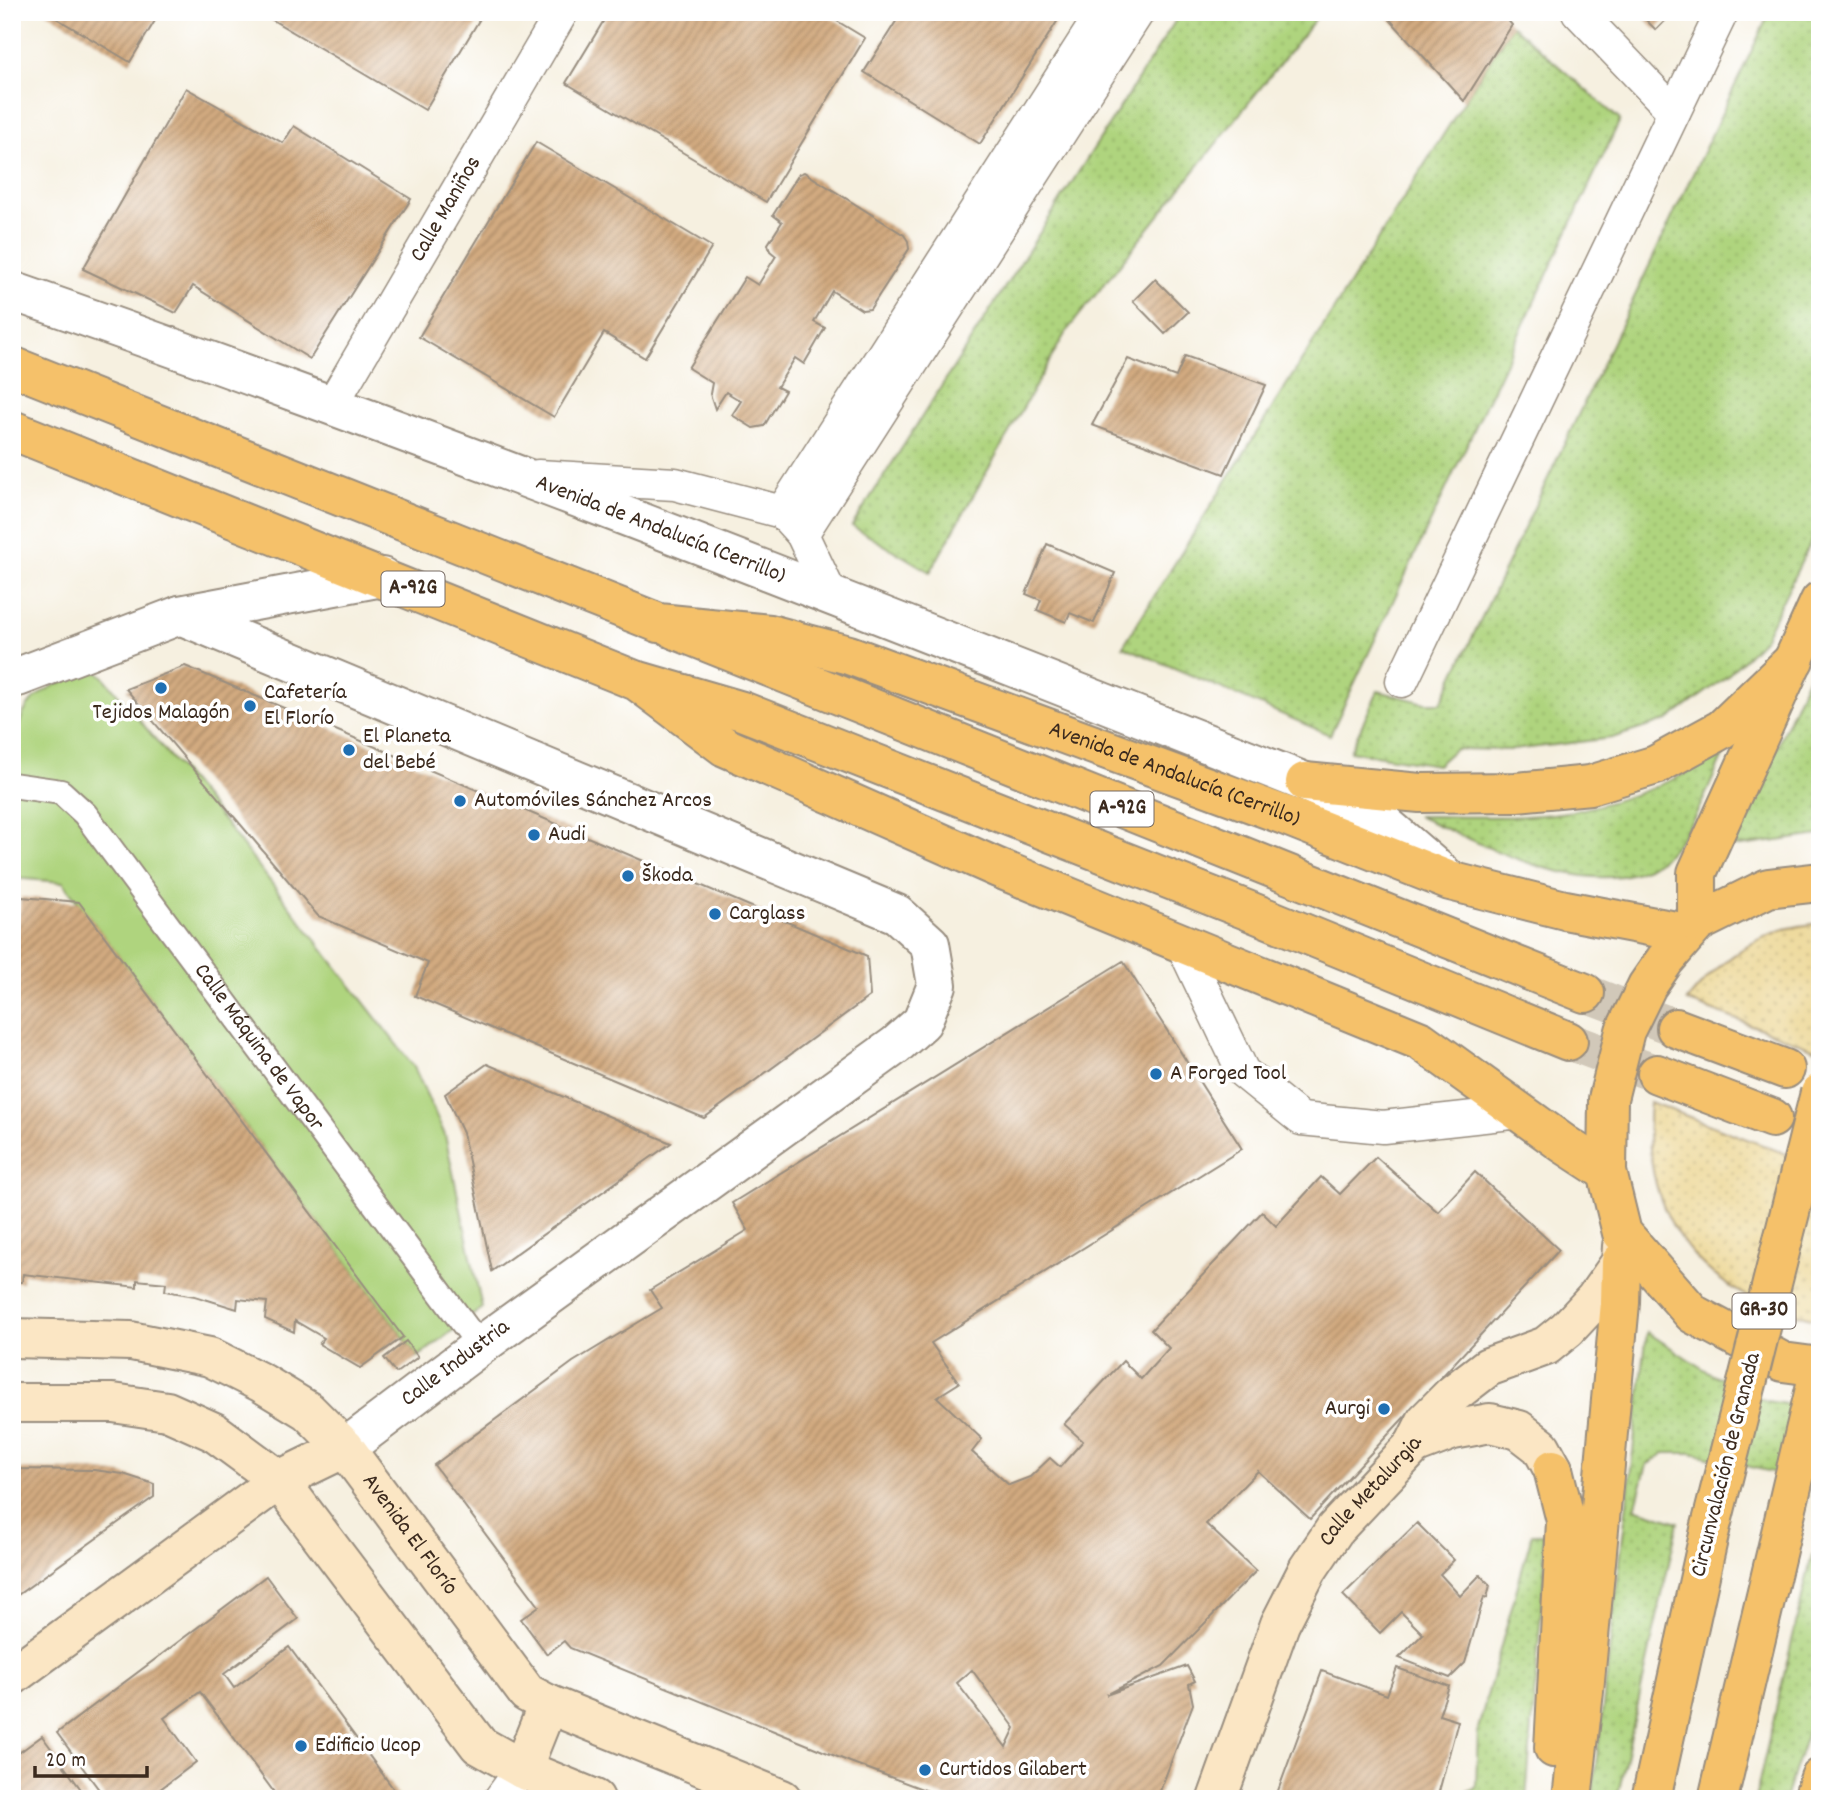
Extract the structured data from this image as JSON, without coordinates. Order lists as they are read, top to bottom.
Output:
{
  "streets": {
    "main road": [
      "Avenida de Andalucía (Cerrillo)",
      "A-92G",
      "GR-30",
      "Calle Industria",
      "Circunvalación de Granada",
      "Calle Metalurgia",
      "Avenida El Florío"
    ],
    "street": ["Calle Maniños", "Calle Máquina de Vapor"]
  },
  "crossings": [
    ["Calle Maniños", "Avenida de Andalucía (Cerrillo)"],
    ["Calle Máquina de Vapor", "Calle Industria"],
    ["Calle Industria", "Avenida El Florío"]
  ],
  "places": [
    "Tejidos Malagón",
    "Cafetería El Florío",
    "El Planeta del Bebé",
    "Automóviles Sánchez Arcos",
    "Audi",
    "Škoda",
    "Carglass",
    "A Forged Tool",
    "Aurgi",
    "Edificio Ucop",
    "Curtidos Gilabert"
  ],
  "scale_bar": "20 m"
}
